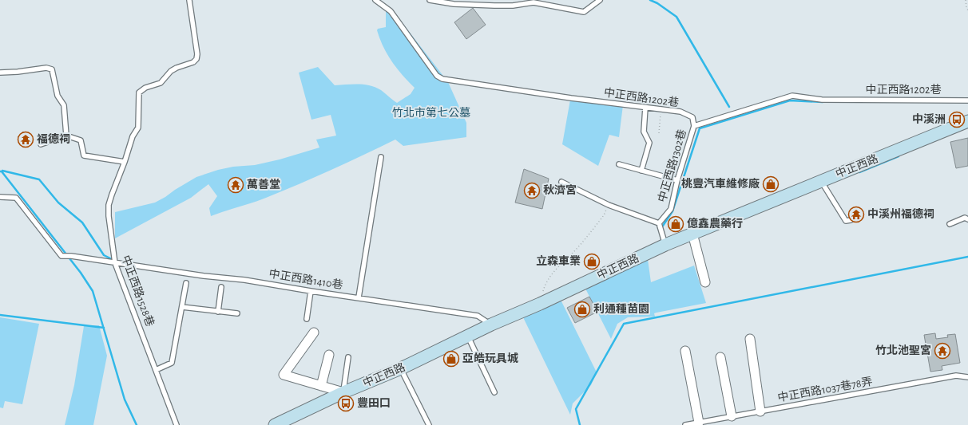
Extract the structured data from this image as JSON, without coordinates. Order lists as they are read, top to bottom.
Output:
{
  "streets": {
    "main road": ["中正西路"],
    "lane": [
      "中正西路1202巷",
      "中正西路1302巷",
      "中正西路1410巷",
      "中正西路1528巷",
      "中正西路1037巷78弄"
    ]
  },
  "crossings": [
    ["中正西路1202巷", "中正西路1302巷"],
    ["中正西路", "中正西路1410巷"],
    ["中正西路1410巷", "中正西路1528巷"]
  ],
  "parks": ["竹北市第七公墓"],
  "places": {
    "bus stop": ["中溪洲", "豐田口"],
    "temple": [
      "福德祠",
      "萬善堂",
      "秋濟宮",
      "中溪州福德祠",
      "竹北池聖宮"
    ],
    "shop": [
      "桃豐汽車維修廠",
      "億鑫農藥行",
      "立森車業",
      "利通種苗園",
      "亞皓玩具城"
    ]
  }
}
